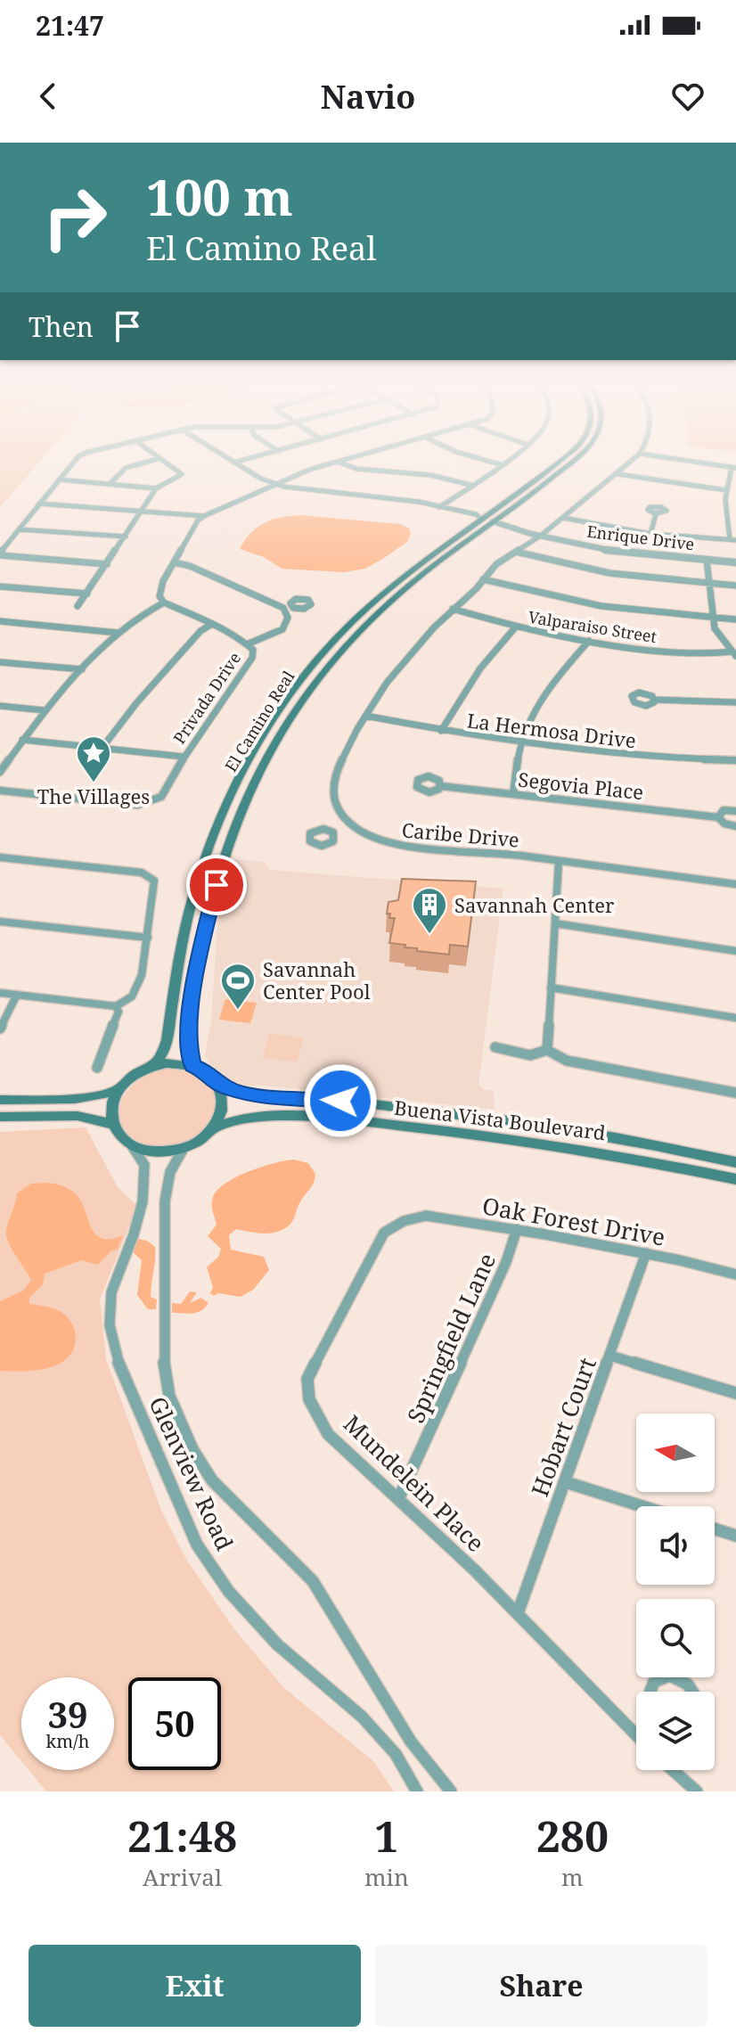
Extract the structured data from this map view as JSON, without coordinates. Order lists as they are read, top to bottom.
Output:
{
  "streets": {
    "main road": ["El Camino Real", "Buena Vista Boulevard"],
    "street": [
      "Enrique Drive",
      "Valparaiso Street",
      "Privada Drive",
      "La Hermosa Drive",
      "Segovia Place",
      "Caribe Drive",
      "Oak Forest Drive",
      "Springfield Lane",
      "Hobart Court",
      "Glenview Road",
      "Mundelein Place"
    ]
  },
  "crossings": [
    ["Enrique Drive", "El Camino Real"],
    ["El Camino Real", "Buena Vista Boulevard"],
    ["El Camino Real", "Glenview Road"],
    ["Buena Vista Boulevard", "Glenview Road"],
    ["Oak Forest Drive", "Springfield Lane"],
    ["Oak Forest Drive", "Hobart Court"],
    ["Oak Forest Drive", "Mundelein Place"],
    ["Springfield Lane", "Mundelein Place"],
    ["Hobart Court", "Mundelein Place"]
  ],
  "places": {
    "place": ["The Villages"],
    "building": ["Savannah Center"],
    "sports": ["Savannah Center Pool"]
  },
  "north": "left",
  "page": {
    "status": "21:47",
    "header": "Navio",
    "turn": ["100 m", "El Camino Real"],
    "then": "Then",
    "speed": "39 km/h",
    "limit": "50",
    "eta": [
      "21:48",
      "Arrival",
      "1",
      "min",
      "280",
      "m"
    ],
    "buttons": ["Exit", "Share"]
  }
}
